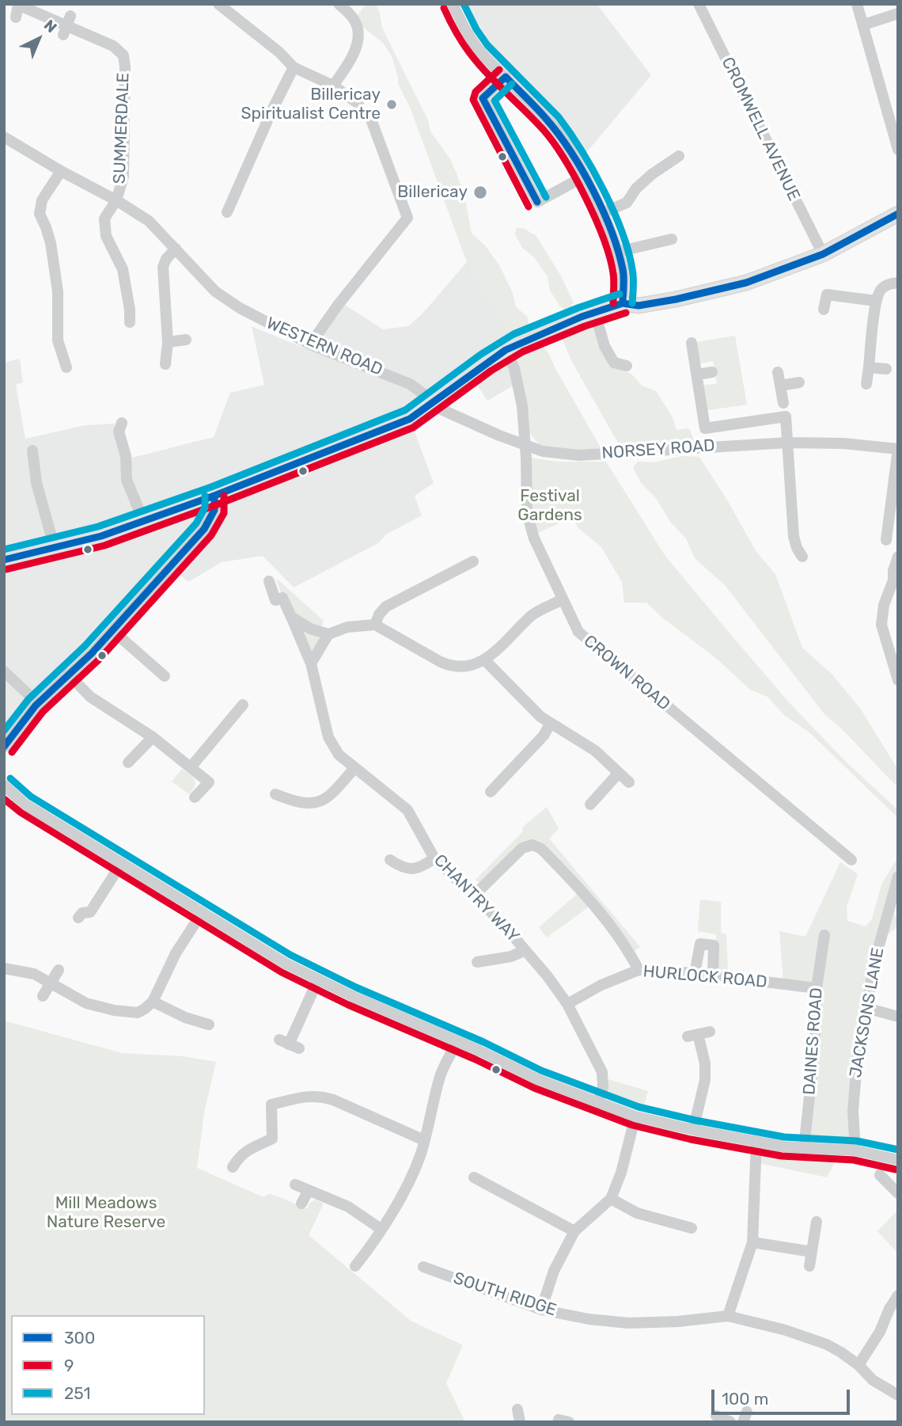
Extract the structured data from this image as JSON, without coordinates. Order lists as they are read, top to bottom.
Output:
{
  "streets": {
    "street": [
      "SUMMERDALE",
      "CROMWELL AVENUE",
      "WESTERN ROAD",
      "NORSEY ROAD",
      "CROWN ROAD",
      "CHANTRY WAY",
      "HURLOCK ROAD",
      "JACKSONS LANE",
      "DAINES ROAD",
      "SOUTH RIDGE"
    ]
  },
  "crossings": [
    ["SUMMERDALE", "WESTERN ROAD"],
    ["WESTERN ROAD", "NORSEY ROAD"],
    ["NORSEY ROAD", "CROWN ROAD"],
    ["CHANTRY WAY", "HURLOCK ROAD"],
    ["HURLOCK ROAD", "DAINES ROAD"]
  ],
  "parks": ["Festival Gardens", "Mill Meadows Nature Reserve"],
  "places": ["Billericay Spiritualist Centre", "Billericay"],
  "lines": ["transit line 251", "transit line 9", "transit line 300"],
  "legend": ["300", "9", "251"],
  "scale_bar": "100 m",
  "north": "top right"
}
